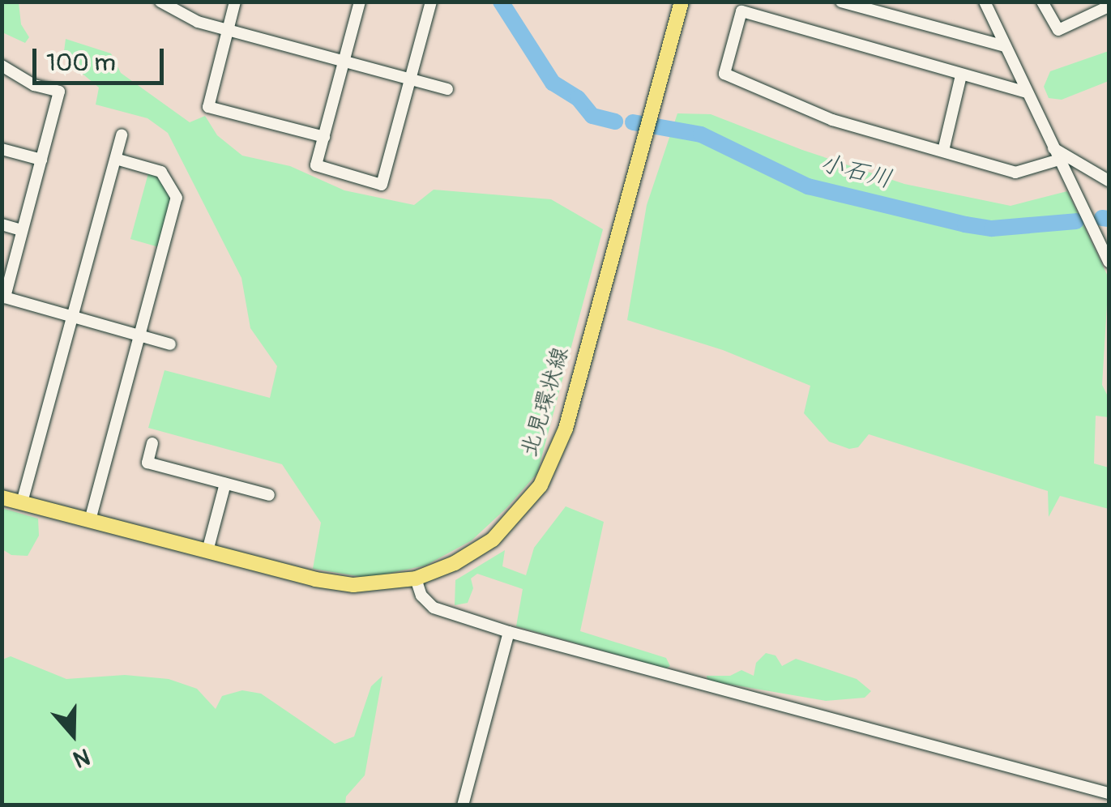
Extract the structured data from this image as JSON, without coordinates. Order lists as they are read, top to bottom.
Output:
{
  "streets": {
    "main road": ["北見環状線"]
  },
  "water": ["小石川"],
  "scale_bar": "100 m",
  "north": "bottom"
}
